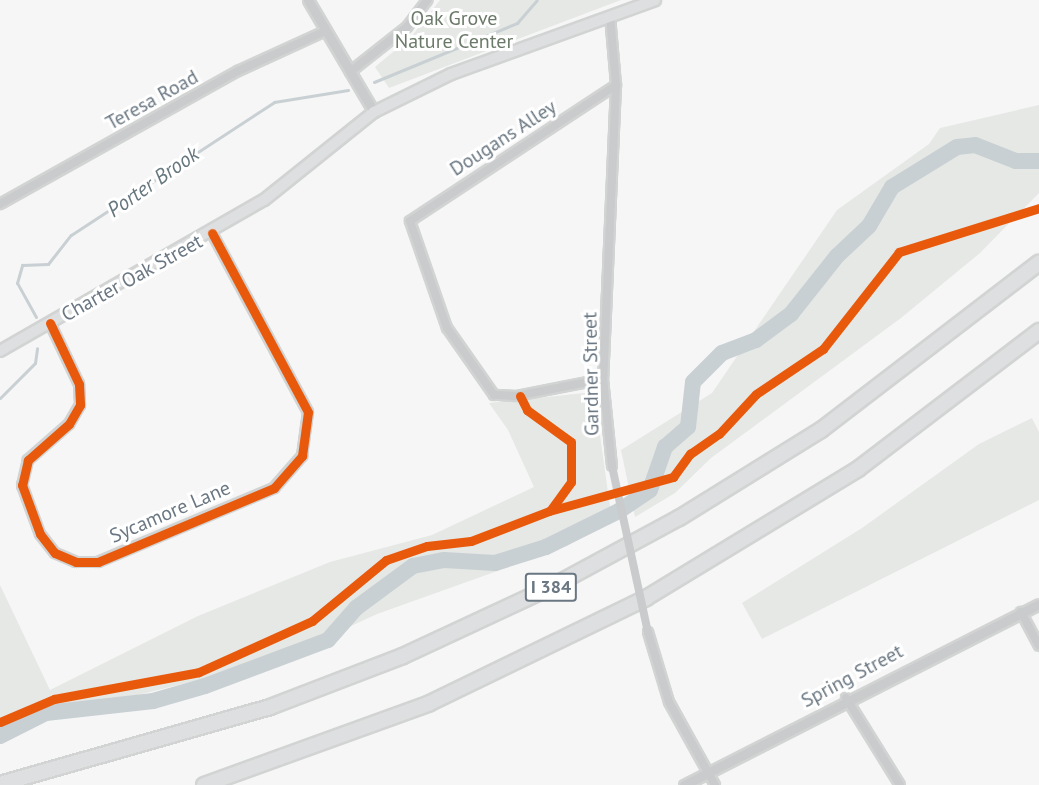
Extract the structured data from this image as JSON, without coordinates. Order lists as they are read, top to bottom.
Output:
{
  "streets": {
    "highway": ["I 384"],
    "main road": ["Charter Oak Street"],
    "street": [
      "Teresa Road",
      "Dougans Alley",
      "Gardner Street",
      "Sycamore Lane",
      "Spring Street"
    ]
  },
  "crossings": [
    ["Dougans Alley", "Gardner Street"],
    ["Charter Oak Street", "Gardner Street"],
    ["Charter Oak Street", "Sycamore Lane"],
    ["Gardner Street", "Spring Street"]
  ],
  "water": ["Porter Brook"],
  "parks": ["Oak Grove Nature Center"]
}
